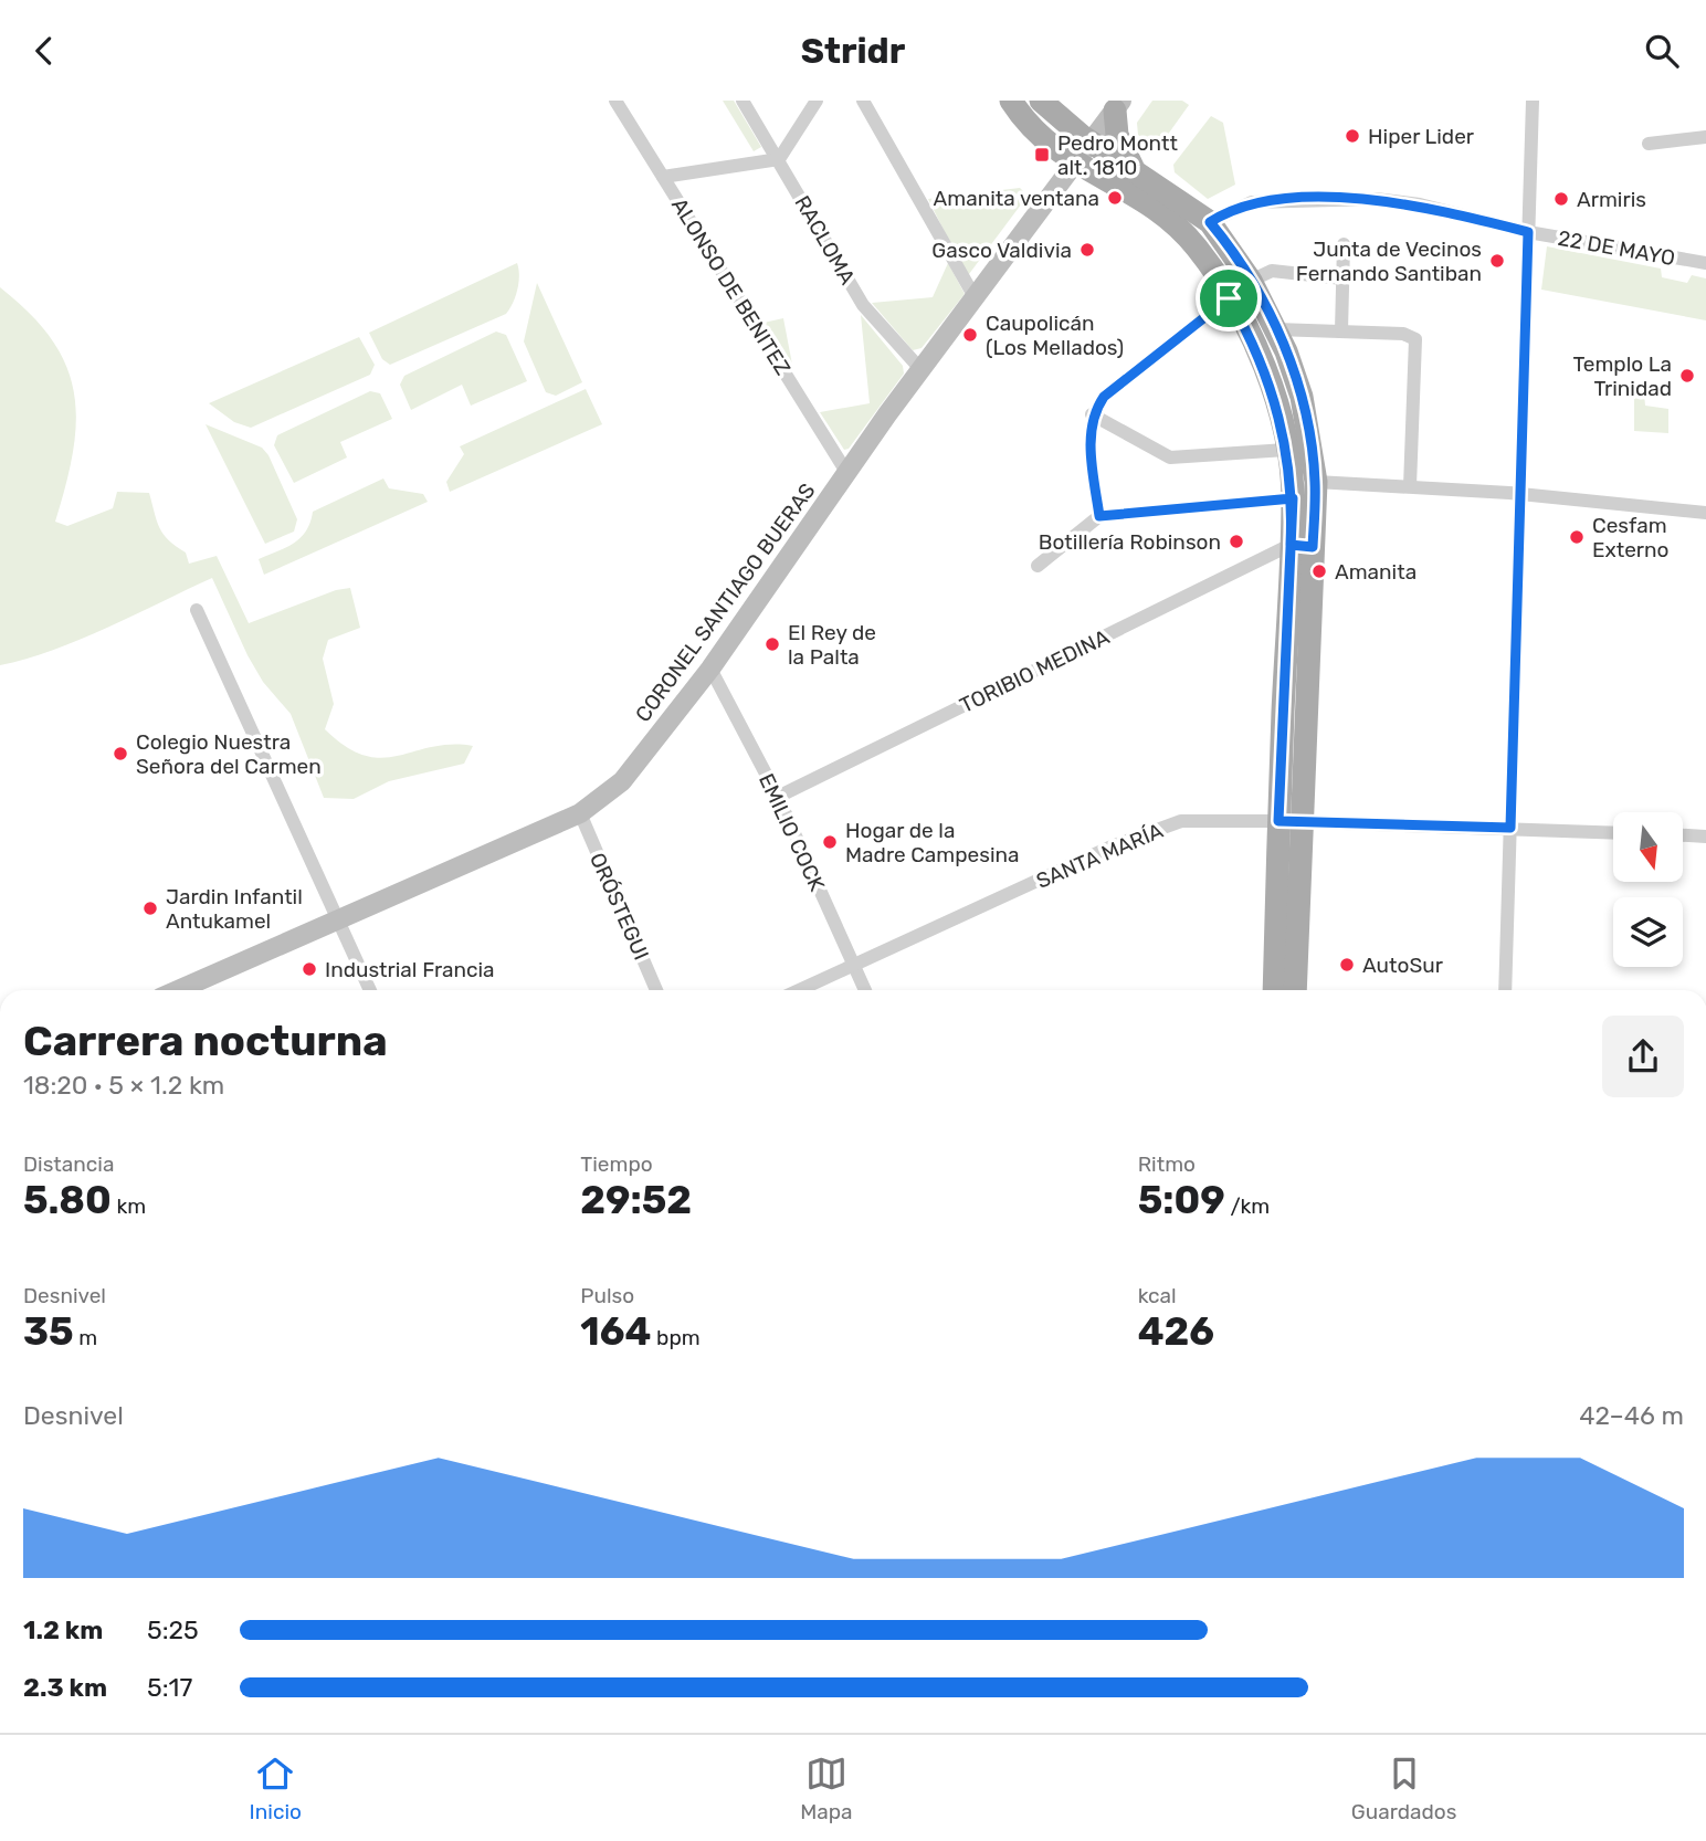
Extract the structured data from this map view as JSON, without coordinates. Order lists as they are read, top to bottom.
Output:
{
  "streets": {
    "main road": ["CORONEL SANTIAGO BUERAS"],
    "street": [
      "RACLOMA",
      "22 DE MAYO",
      "ALONSO DE BENITEZ",
      "TORIBIO MEDINA",
      "EMILIO COCK",
      "SANTA MARÍA",
      "ORÓSTEGUI"
    ]
  },
  "crossings": [
    ["RACLOMA", "CORONEL SANTIAGO BUERAS"],
    ["ALONSO DE BENITEZ", "CORONEL SANTIAGO BUERAS"],
    ["CORONEL SANTIAGO BUERAS", "EMILIO COCK"],
    ["CORONEL SANTIAGO BUERAS", "ORÓSTEGUI"],
    ["TORIBIO MEDINA", "EMILIO COCK"],
    ["EMILIO COCK", "SANTA MARÍA"]
  ],
  "places": {
    "other": [
      "Hiper Lider",
      "Amanita ventana",
      "Armiris",
      "Gasco Valdivia",
      "Junta de Vecinos Fernando Santiban",
      "Caupolicán (Los Mellados)",
      "Templo La Trinidad",
      "Cesfam Externo",
      "Botillería Robinson",
      "Amanita",
      "El Rey de la Palta",
      "Colegio Nuestra Señora del Carmen",
      "Hogar de la Madre Campesina",
      "Jardin Infantil Antukamel",
      "AutoSur",
      "Industrial Francia"
    ],
    "transit": ["Pedro Montt alt. 1810"]
  },
  "north": "bottom",
  "page": {
    "header": "Stridr",
    "heading": ["Carrera nocturna", "18:20 · 5 × 1.2 km"],
    "stats": [
      ["Distancia", "5.80 km"],
      ["Tiempo", "29:52"],
      ["Ritmo", "5:09 /km"],
      ["Desnivel", "35 m"],
      ["Pulso", "164 bpm"],
      ["kcal", "426"]
    ],
    "chart": ["Desnivel", "42–46 m"],
    "list": [
      {
        "name": "1.2 km",
        "note": "5:25"
      },
      {
        "name": "2.3 km",
        "note": "5:17"
      }
    ],
    "tabs": ["Inicio", "Mapa", "Guardados"]
  }
}
